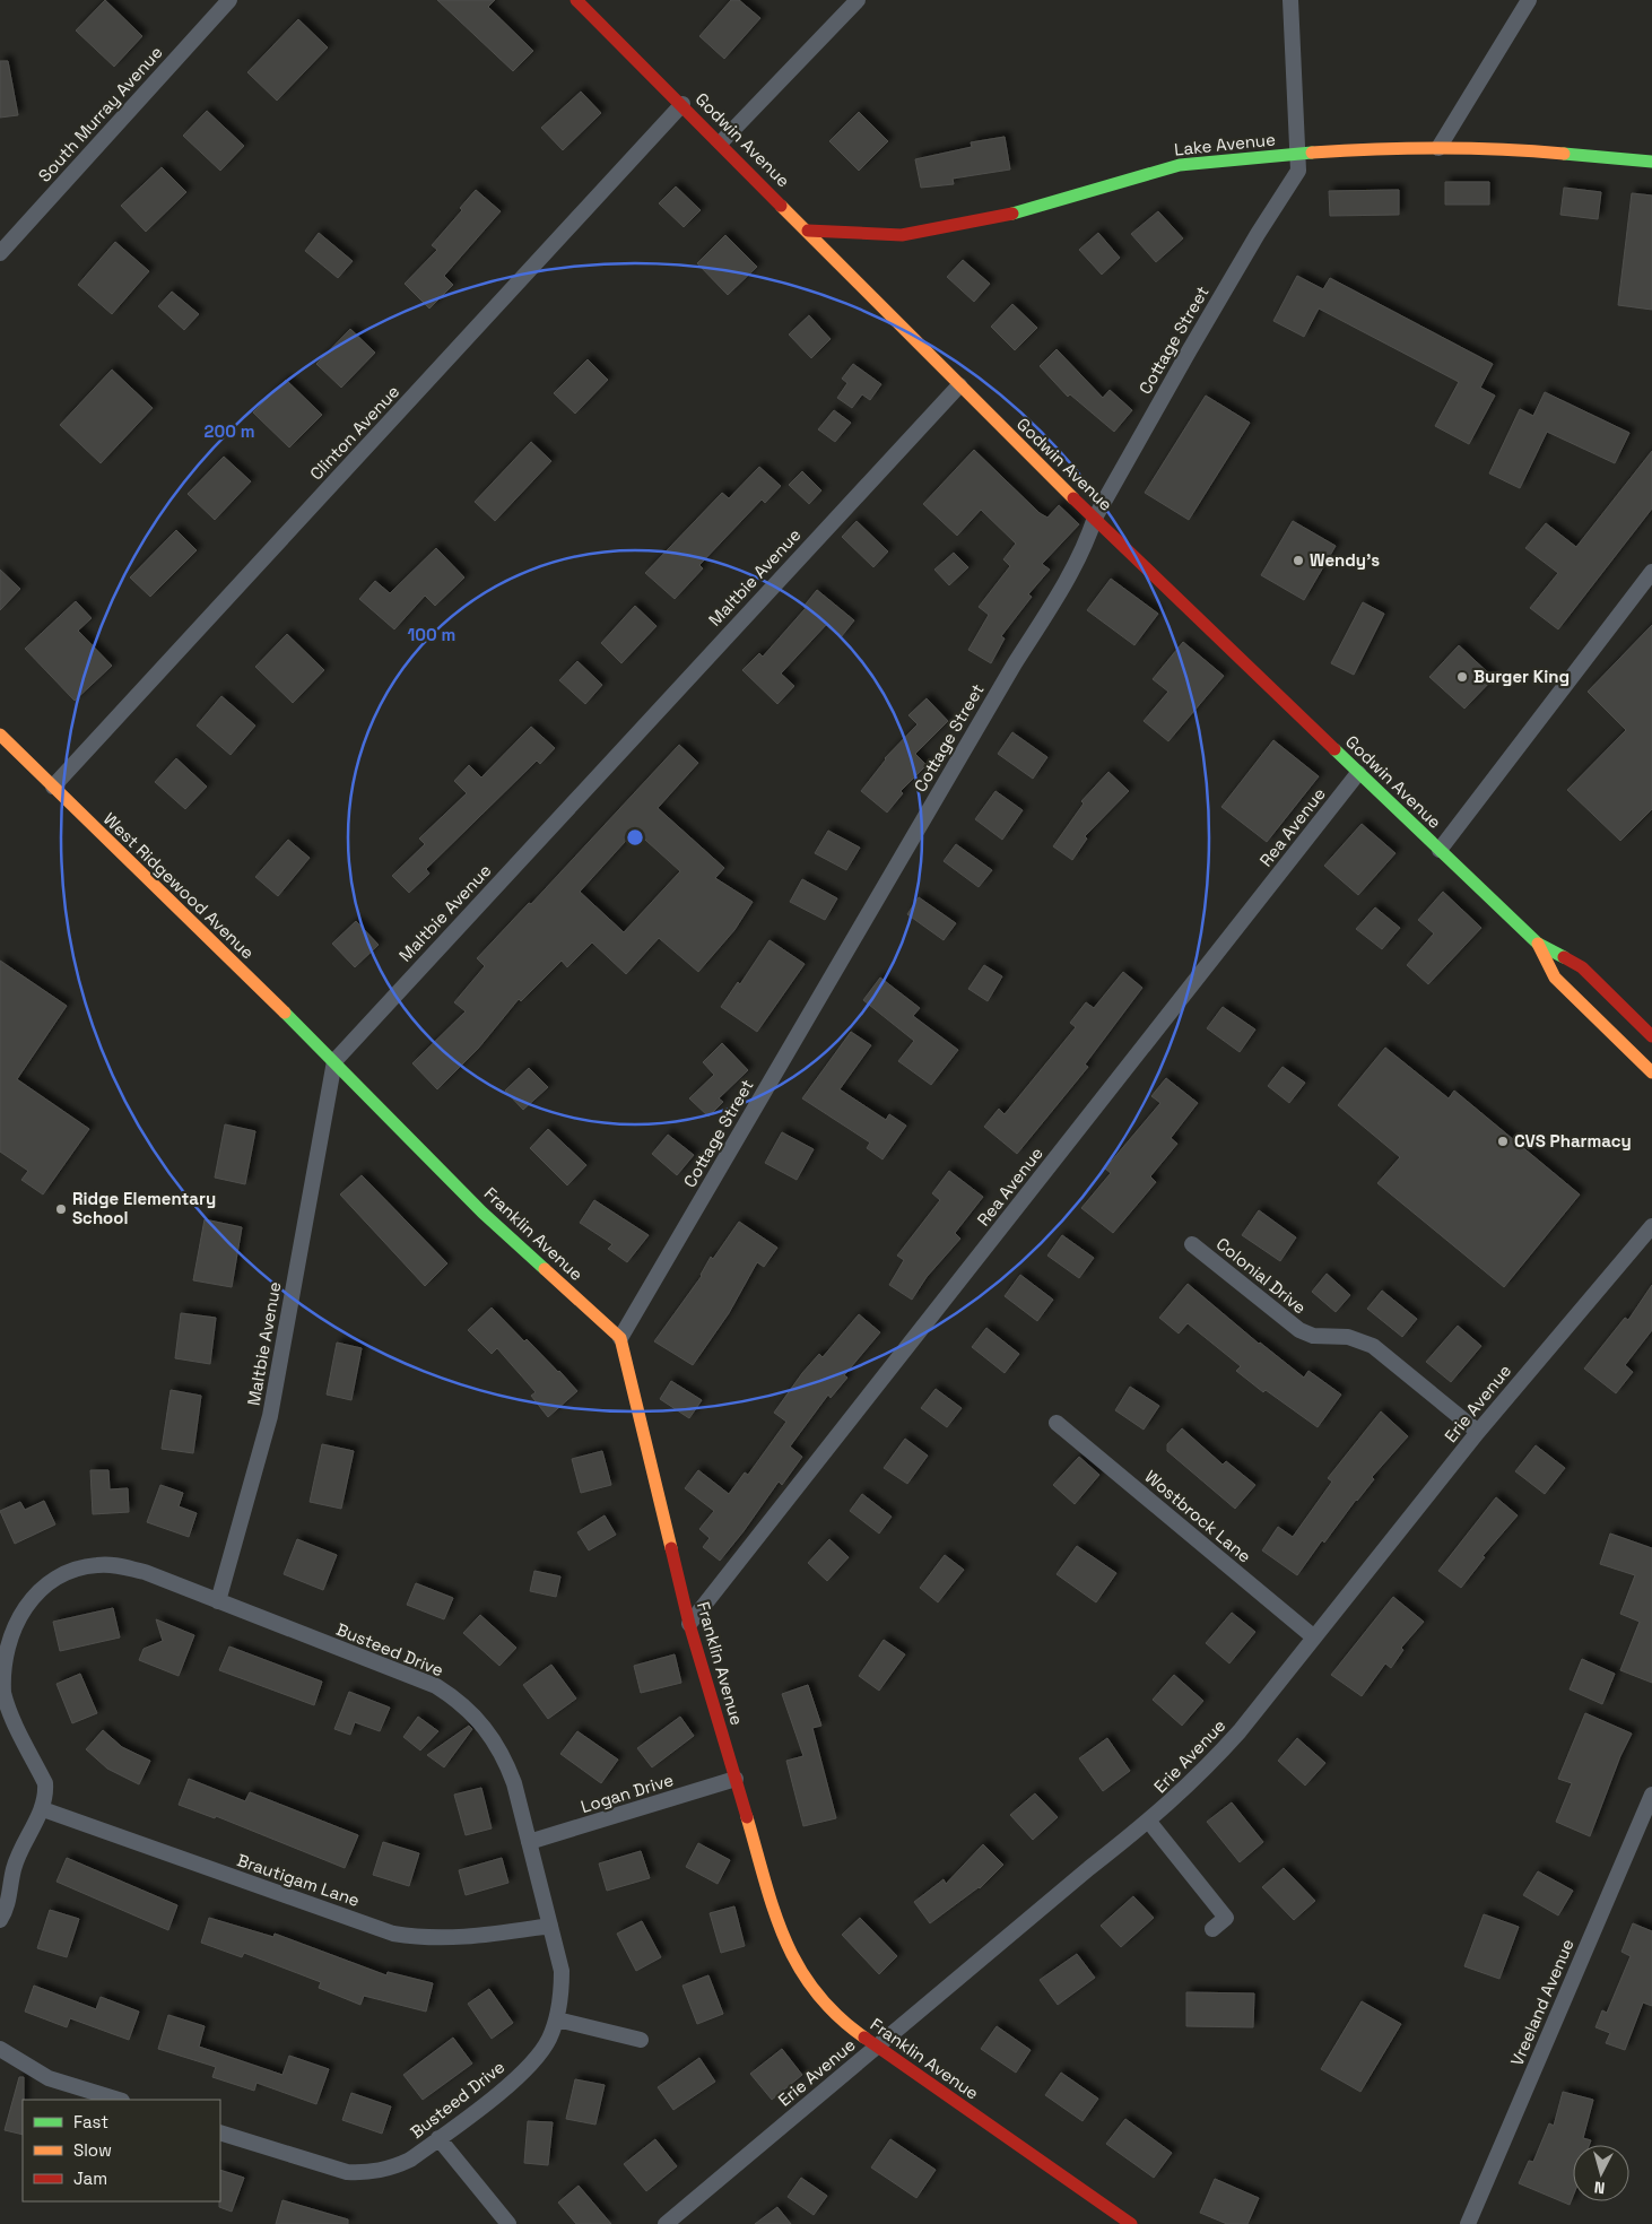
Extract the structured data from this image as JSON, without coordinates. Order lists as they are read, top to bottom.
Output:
{
  "streets": {
    "main road": [
      "Godwin Avenue",
      "Lake Avenue",
      "West Ridgewood Avenue",
      "Franklin Avenue"
    ],
    "street": [
      "South Murray Avenue",
      "Cottage Street",
      "Clinton Avenue",
      "Maltbie Avenue",
      "Rea Avenue",
      "Colonial Drive",
      "Erie Avenue",
      "Wostbrock Lane",
      "Busteed Drive",
      "Logan Drive",
      "Brautigam Lane",
      "Vreeland Avenue"
    ]
  },
  "crossings": [
    ["Godwin Avenue", "Lake Avenue"],
    ["Godwin Avenue", "Cottage Street"],
    ["Godwin Avenue", "Clinton Avenue"],
    ["Godwin Avenue", "Maltbie Avenue"],
    ["Godwin Avenue", "Rea Avenue"],
    ["Lake Avenue", "Cottage Street"],
    ["Cottage Street", "Franklin Avenue"],
    ["Clinton Avenue", "West Ridgewood Avenue"],
    ["Maltbie Avenue", "West Ridgewood Avenue"],
    ["Maltbie Avenue", "Franklin Avenue"],
    ["Maltbie Avenue", "Busteed Drive"],
    ["Rea Avenue", "Franklin Avenue"],
    ["West Ridgewood Avenue", "Franklin Avenue"],
    ["Franklin Avenue", "Erie Avenue"],
    ["Franklin Avenue", "Logan Drive"],
    ["Colonial Drive", "Erie Avenue"],
    ["Erie Avenue", "Wostbrock Lane"],
    ["Busteed Drive", "Logan Drive"],
    ["Busteed Drive", "Brautigam Lane"]
  ],
  "places": [
    "Wendy's",
    "Burger King",
    "CVS Pharmacy",
    "Ridge Elementary School"
  ],
  "legend": ["Fast", "Slow", "Jam"],
  "north": "bottom",
  "rings": ["200 m", "100 m"]
}
